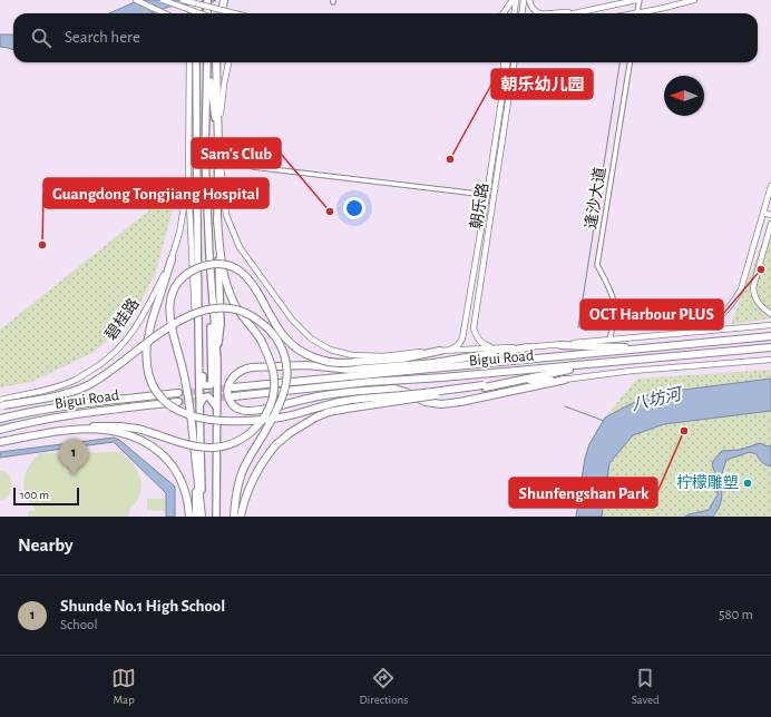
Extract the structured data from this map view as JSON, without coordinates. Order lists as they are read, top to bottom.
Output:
{
  "streets": {
    "highway": ["Bigui Road"],
    "street": ["逢沙大道", "朝乐路", "碧桂路"]
  },
  "water": ["八坊河"],
  "places": [
    "朝乐幼儿园",
    "Sam's Club",
    "Guangdong Tongjiang Hospital",
    "OCT Harbour PLUS",
    "Shunfengshan Park",
    "柠檬雕塑"
  ],
  "scale_bar": "100 m",
  "north": "left",
  "page": {
    "search": "Search here",
    "pins": "1",
    "scale": "100 m",
    "heading": "Nearby",
    "list": [
      {
        "mark": "1",
        "name": "Shunde No.1 High School",
        "note": "School",
        "value": "580 m"
      }
    ],
    "nav": ["Map", "Directions", "Saved"]
  }
}
